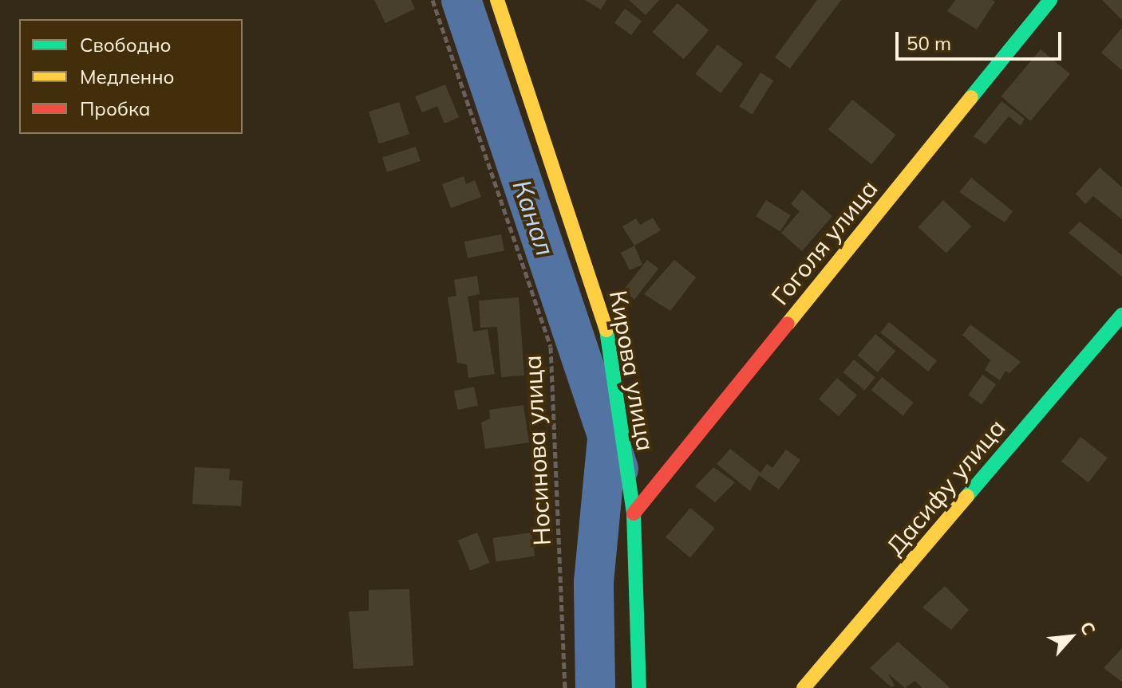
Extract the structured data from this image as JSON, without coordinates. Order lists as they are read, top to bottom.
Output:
{
  "streets": {
    "street": ["Гоголя улица", "Кирова улица", "Дасифу улица"],
    "path": ["Носинова улица"]
  },
  "crossings": [
    ["Гоголя улица", "Кирова улица"]
  ],
  "water": ["Канал"],
  "legend": ["Свободно", "Медленно", "Пробка"],
  "scale_bar": "50 m",
  "north": "top right"
}
